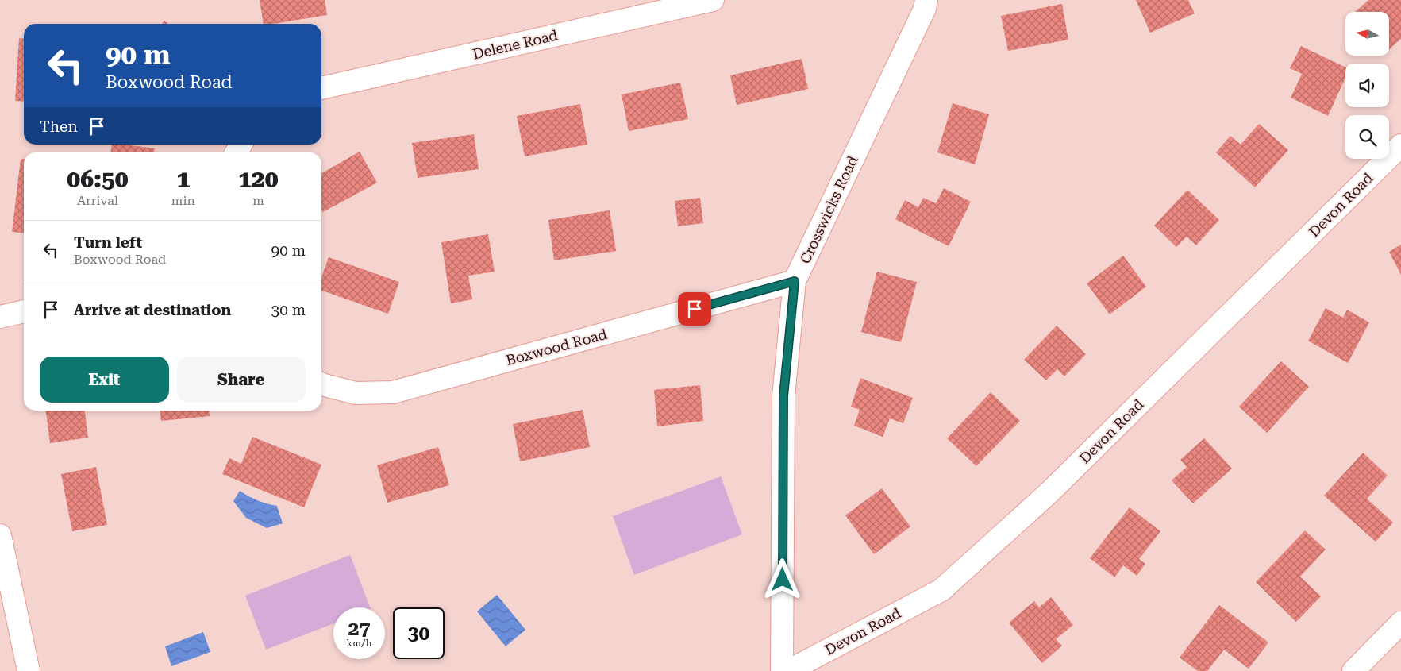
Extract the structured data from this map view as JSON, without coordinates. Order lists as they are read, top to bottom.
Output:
{
  "streets": {
    "street": [
      "Delene Road",
      "Devon Road",
      "Crosswicks Road",
      "Boxwood Road"
    ]
  },
  "crossings": [
    ["Crosswicks Road", "Boxwood Road"]
  ],
  "north": "left",
  "page": {
    "turn": ["90 m", "Boxwood Road"],
    "then": "Then",
    "eta": [
      "06:50",
      "Arrival",
      "1",
      "min",
      "120",
      "m"
    ],
    "list": [
      {
        "name": "Turn left",
        "note": "Boxwood Road",
        "value": "90 m"
      },
      {
        "name": "Arrive at destination",
        "value": "30 m"
      }
    ],
    "buttons": ["Exit", "Share"],
    "speed": "27 km/h",
    "limit": "30"
  }
}
